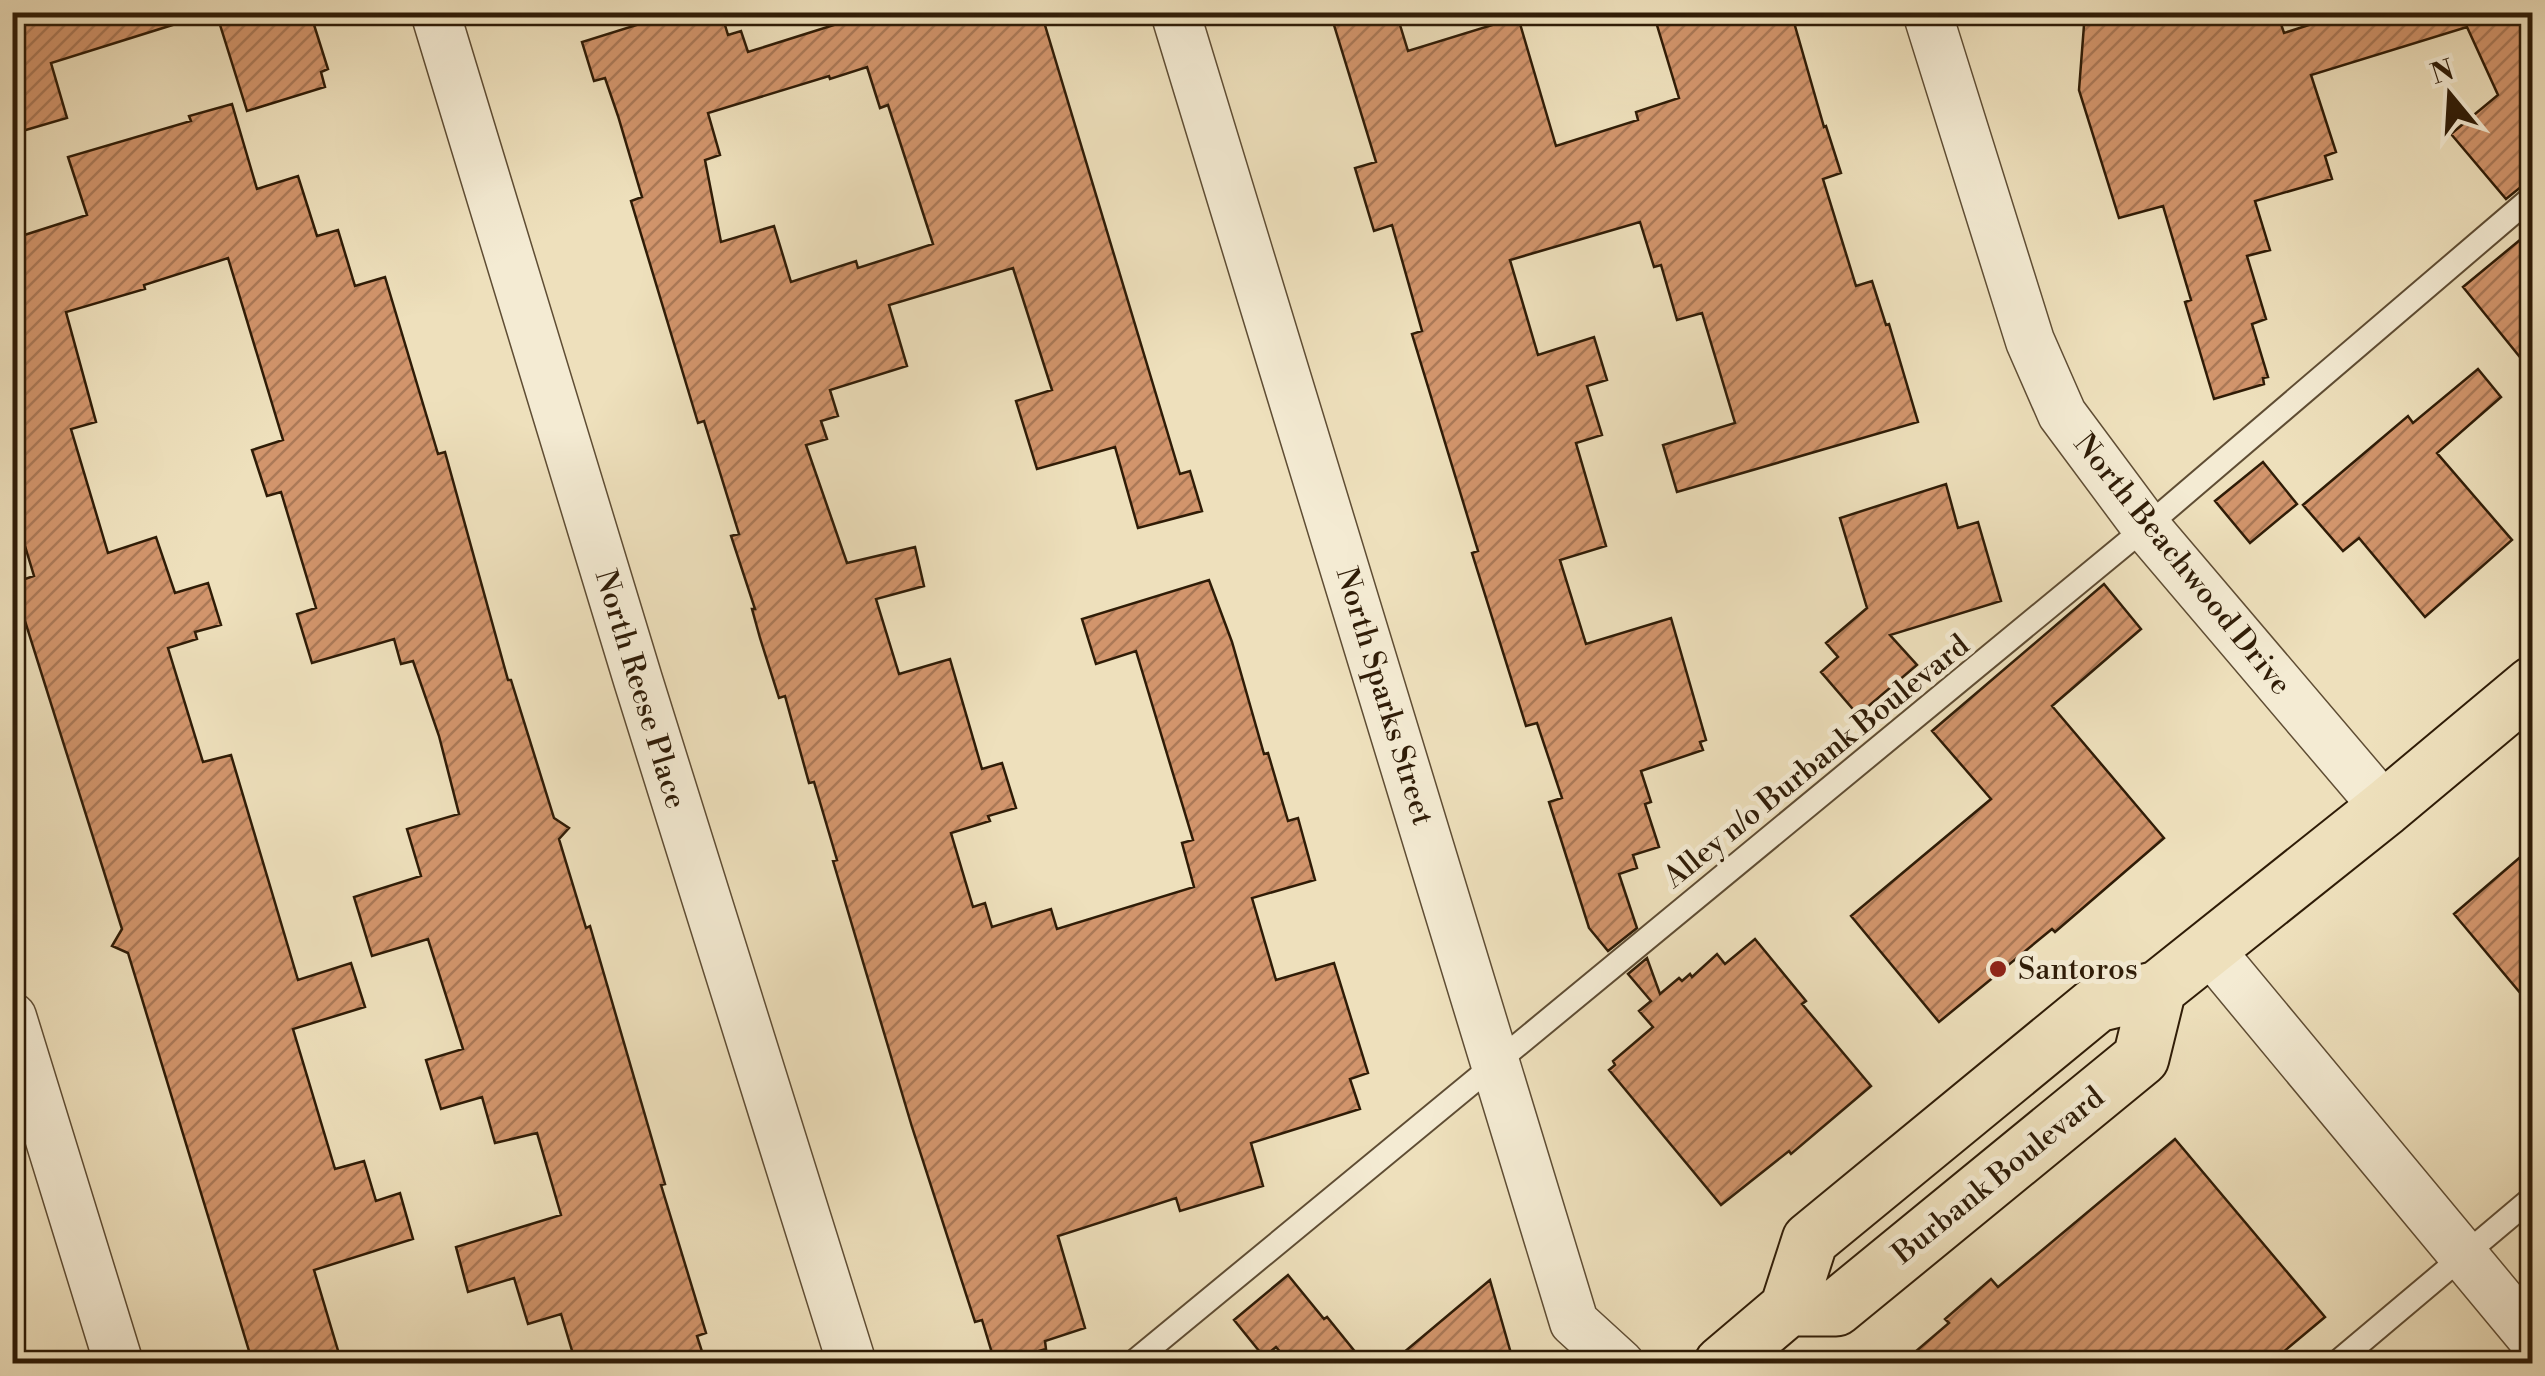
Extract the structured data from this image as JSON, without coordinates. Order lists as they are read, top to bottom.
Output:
{
  "streets": {
    "street": ["North Beachwood Drive", "North Reese Place", "North Sparks Street"],
    "lane": ["Alley n/o Burbank Boulevard"]
  },
  "crossings": [
    ["North Beachwood Drive", "Alley n/o Burbank Boulevard"],
    ["North Sparks Street", "Alley n/o Burbank Boulevard"]
  ],
  "places": ["Santoros"],
  "north": "top"
}
